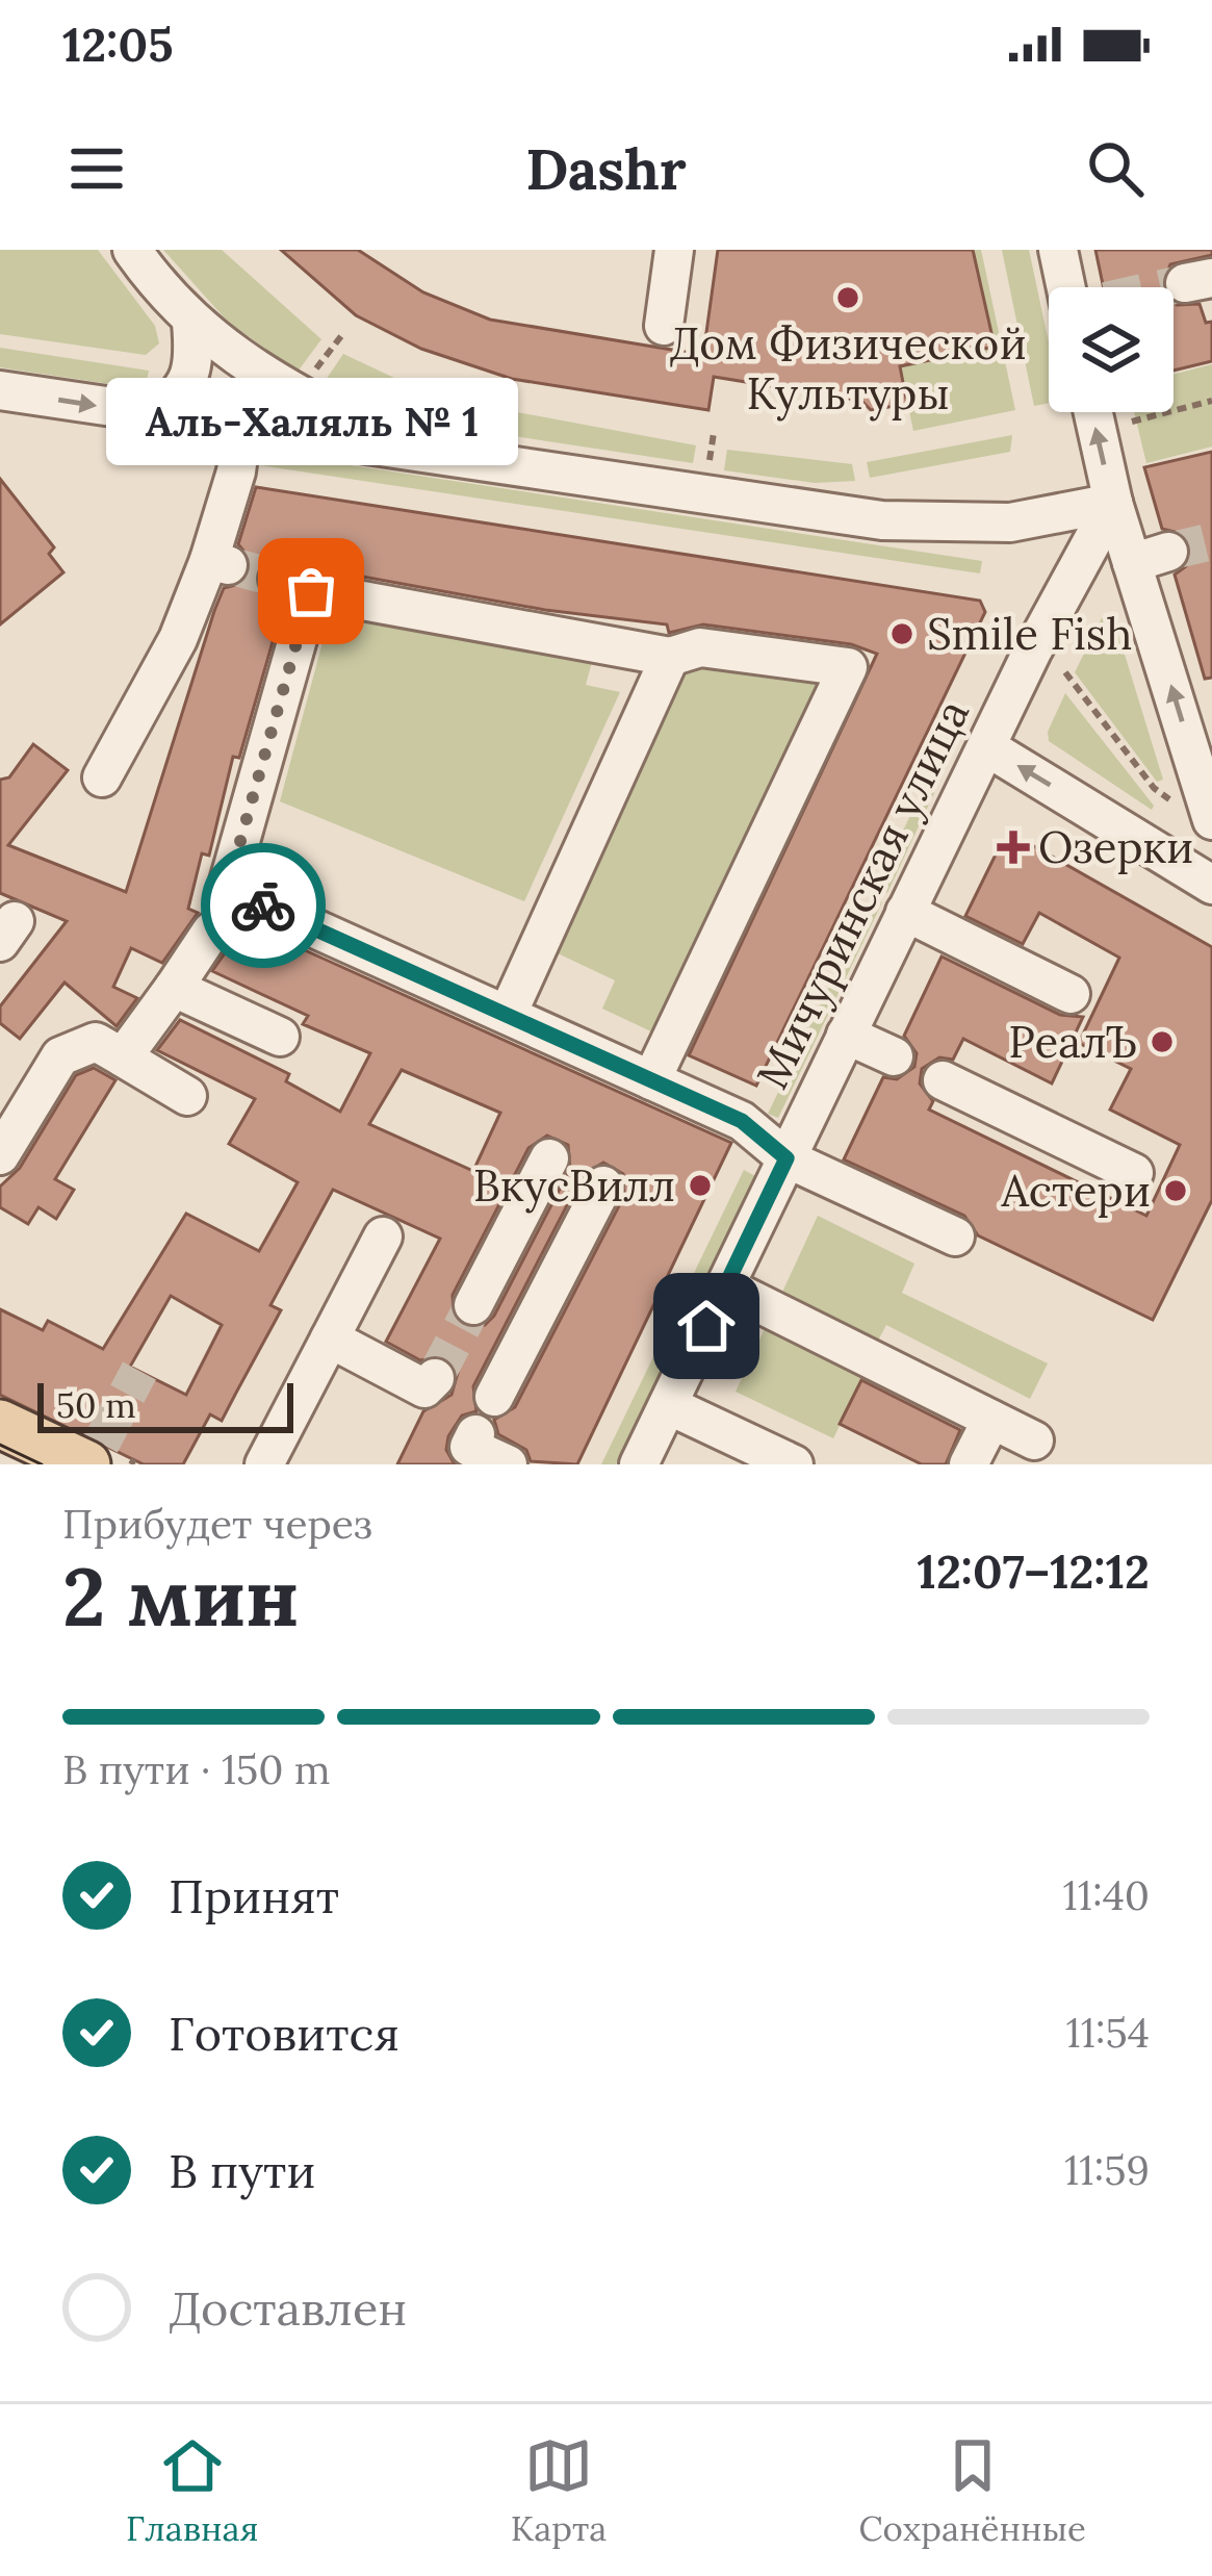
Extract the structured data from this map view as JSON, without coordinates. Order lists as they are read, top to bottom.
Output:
{
  "streets": {
    "street": ["Мичуринская улица"]
  },
  "places": {
    "other": [
      "Дом Физической Культуры",
      "Аль-Халяль № 1",
      "Smile Fish",
      "РеалЪ",
      "ВкусВилл",
      "Астери"
    ],
    "health": ["Озерки"]
  },
  "scale_bar": "50 m",
  "page": {
    "status": "12:05",
    "header": "Dashr",
    "bubble": "Аль-Халяль № 1",
    "scale": "50 m",
    "heading": ["2 мин", "Прибудет через", "12:07–12:12"],
    "bar": "В пути · 150 m",
    "list": [
      ["Принят", "11:40"],
      ["Готовится", "11:54"],
      ["В пути", "11:59"],
      "Доставлен"
    ],
    "tabs": ["Главная", "Карта", "Сохранённые"]
  }
}
